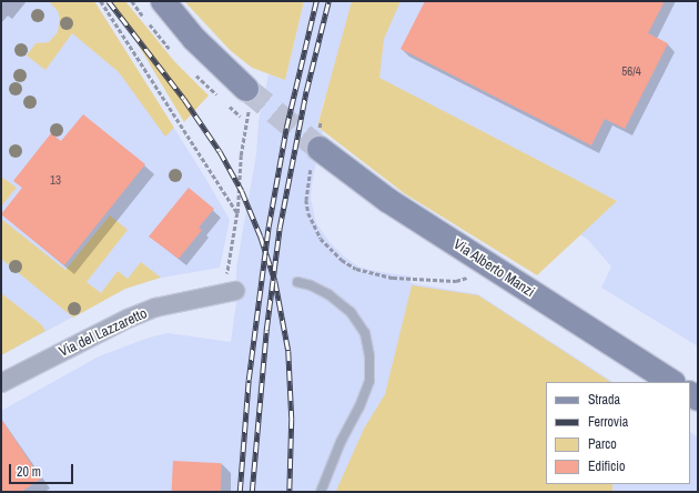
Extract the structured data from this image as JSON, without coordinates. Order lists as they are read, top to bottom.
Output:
{
  "streets": {
    "main road": ["Via Alberto Manzi"],
    "street": ["Via del Lazzaretto"]
  },
  "house_numbers": ["56/4", "13"],
  "legend": [
    "Strada",
    "Ferrovia",
    "Parco",
    "Edificio"
  ],
  "scale_bar": "20 m"
}
